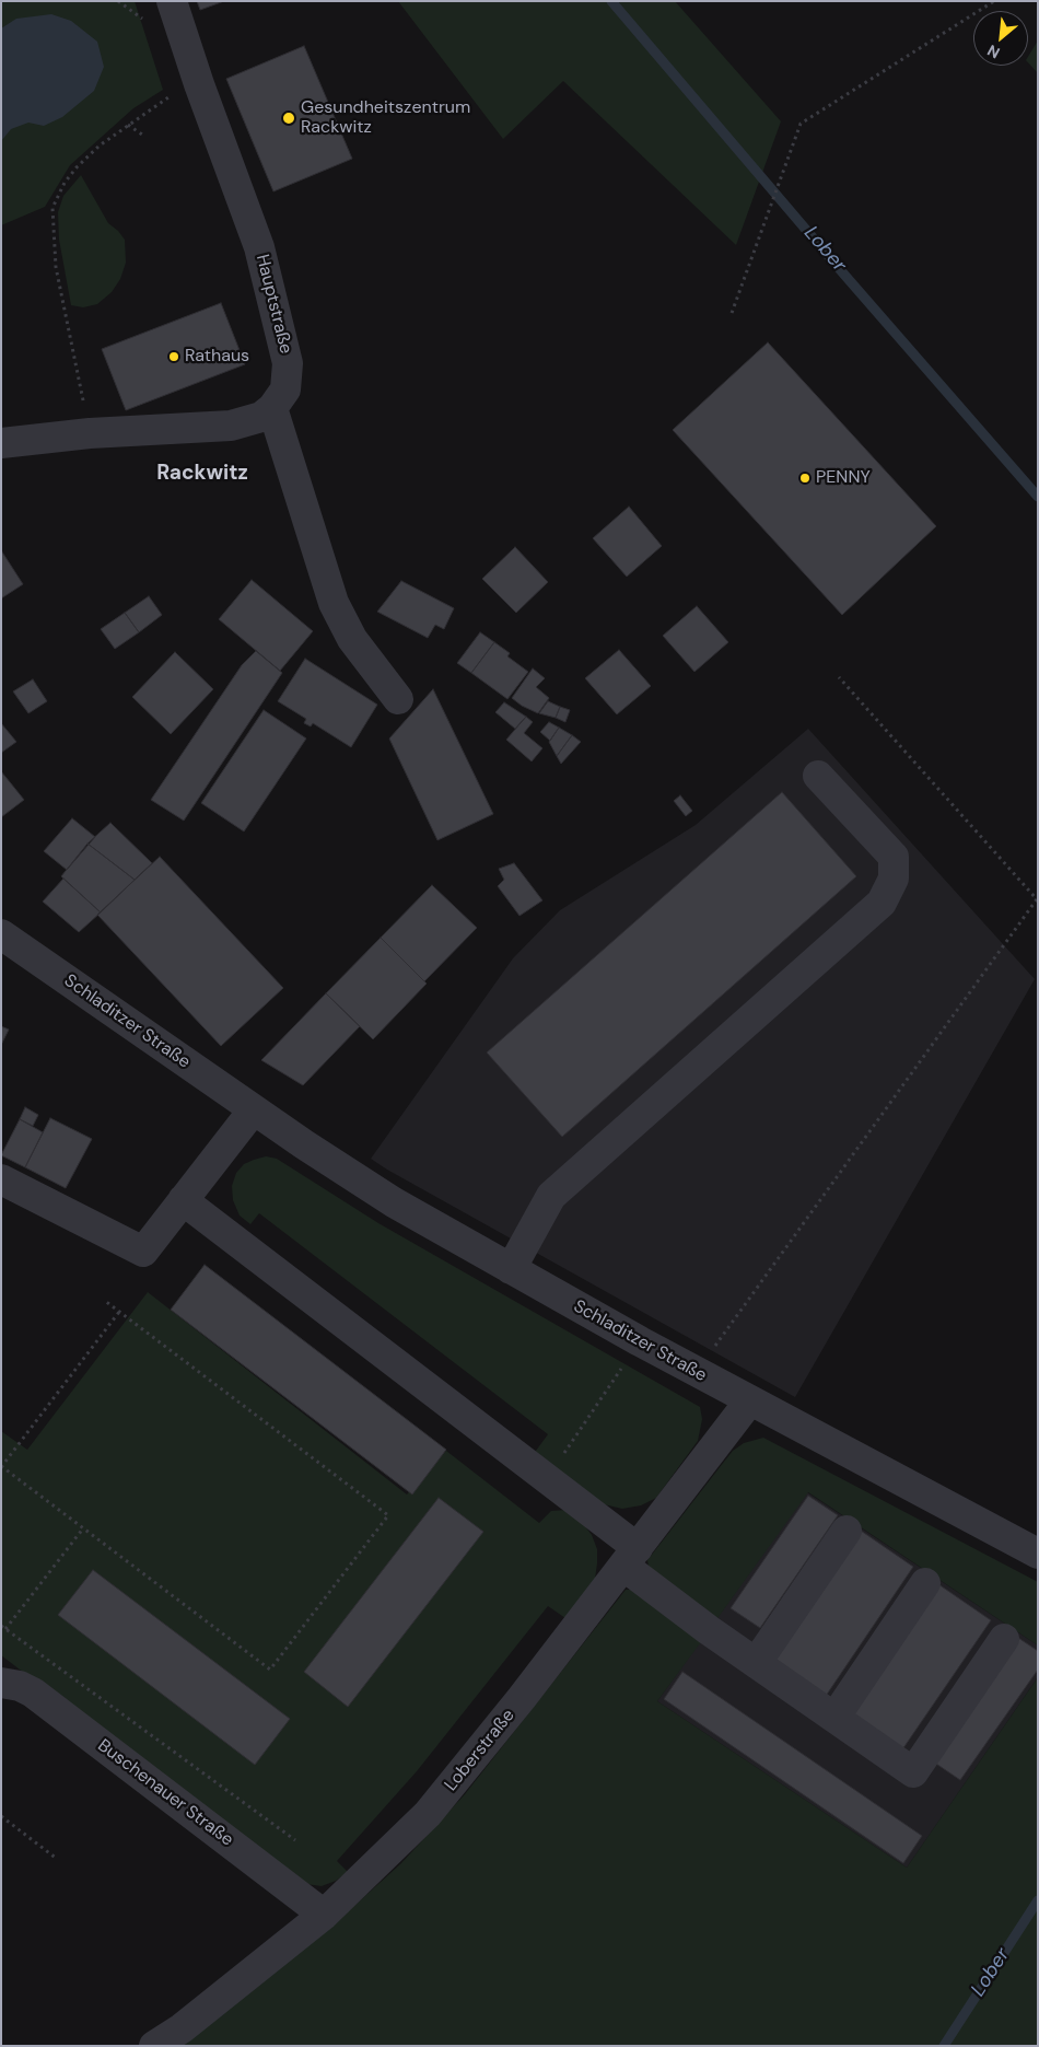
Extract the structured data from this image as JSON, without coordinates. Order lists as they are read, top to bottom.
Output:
{
  "streets": {
    "street": [
      "Hauptstraße",
      "Schladitzer Straße",
      "Loberstraße",
      "Buschenauer Straße"
    ]
  },
  "crossings": [
    ["Schladitzer Straße", "Loberstraße"],
    ["Loberstraße", "Buschenauer Straße"]
  ],
  "districts": ["Rackwitz"],
  "water": ["Lober"],
  "places": ["Gesundheitszentrum Rackwitz", "Rathaus", "PENNY"],
  "north": "bottom left"
}
